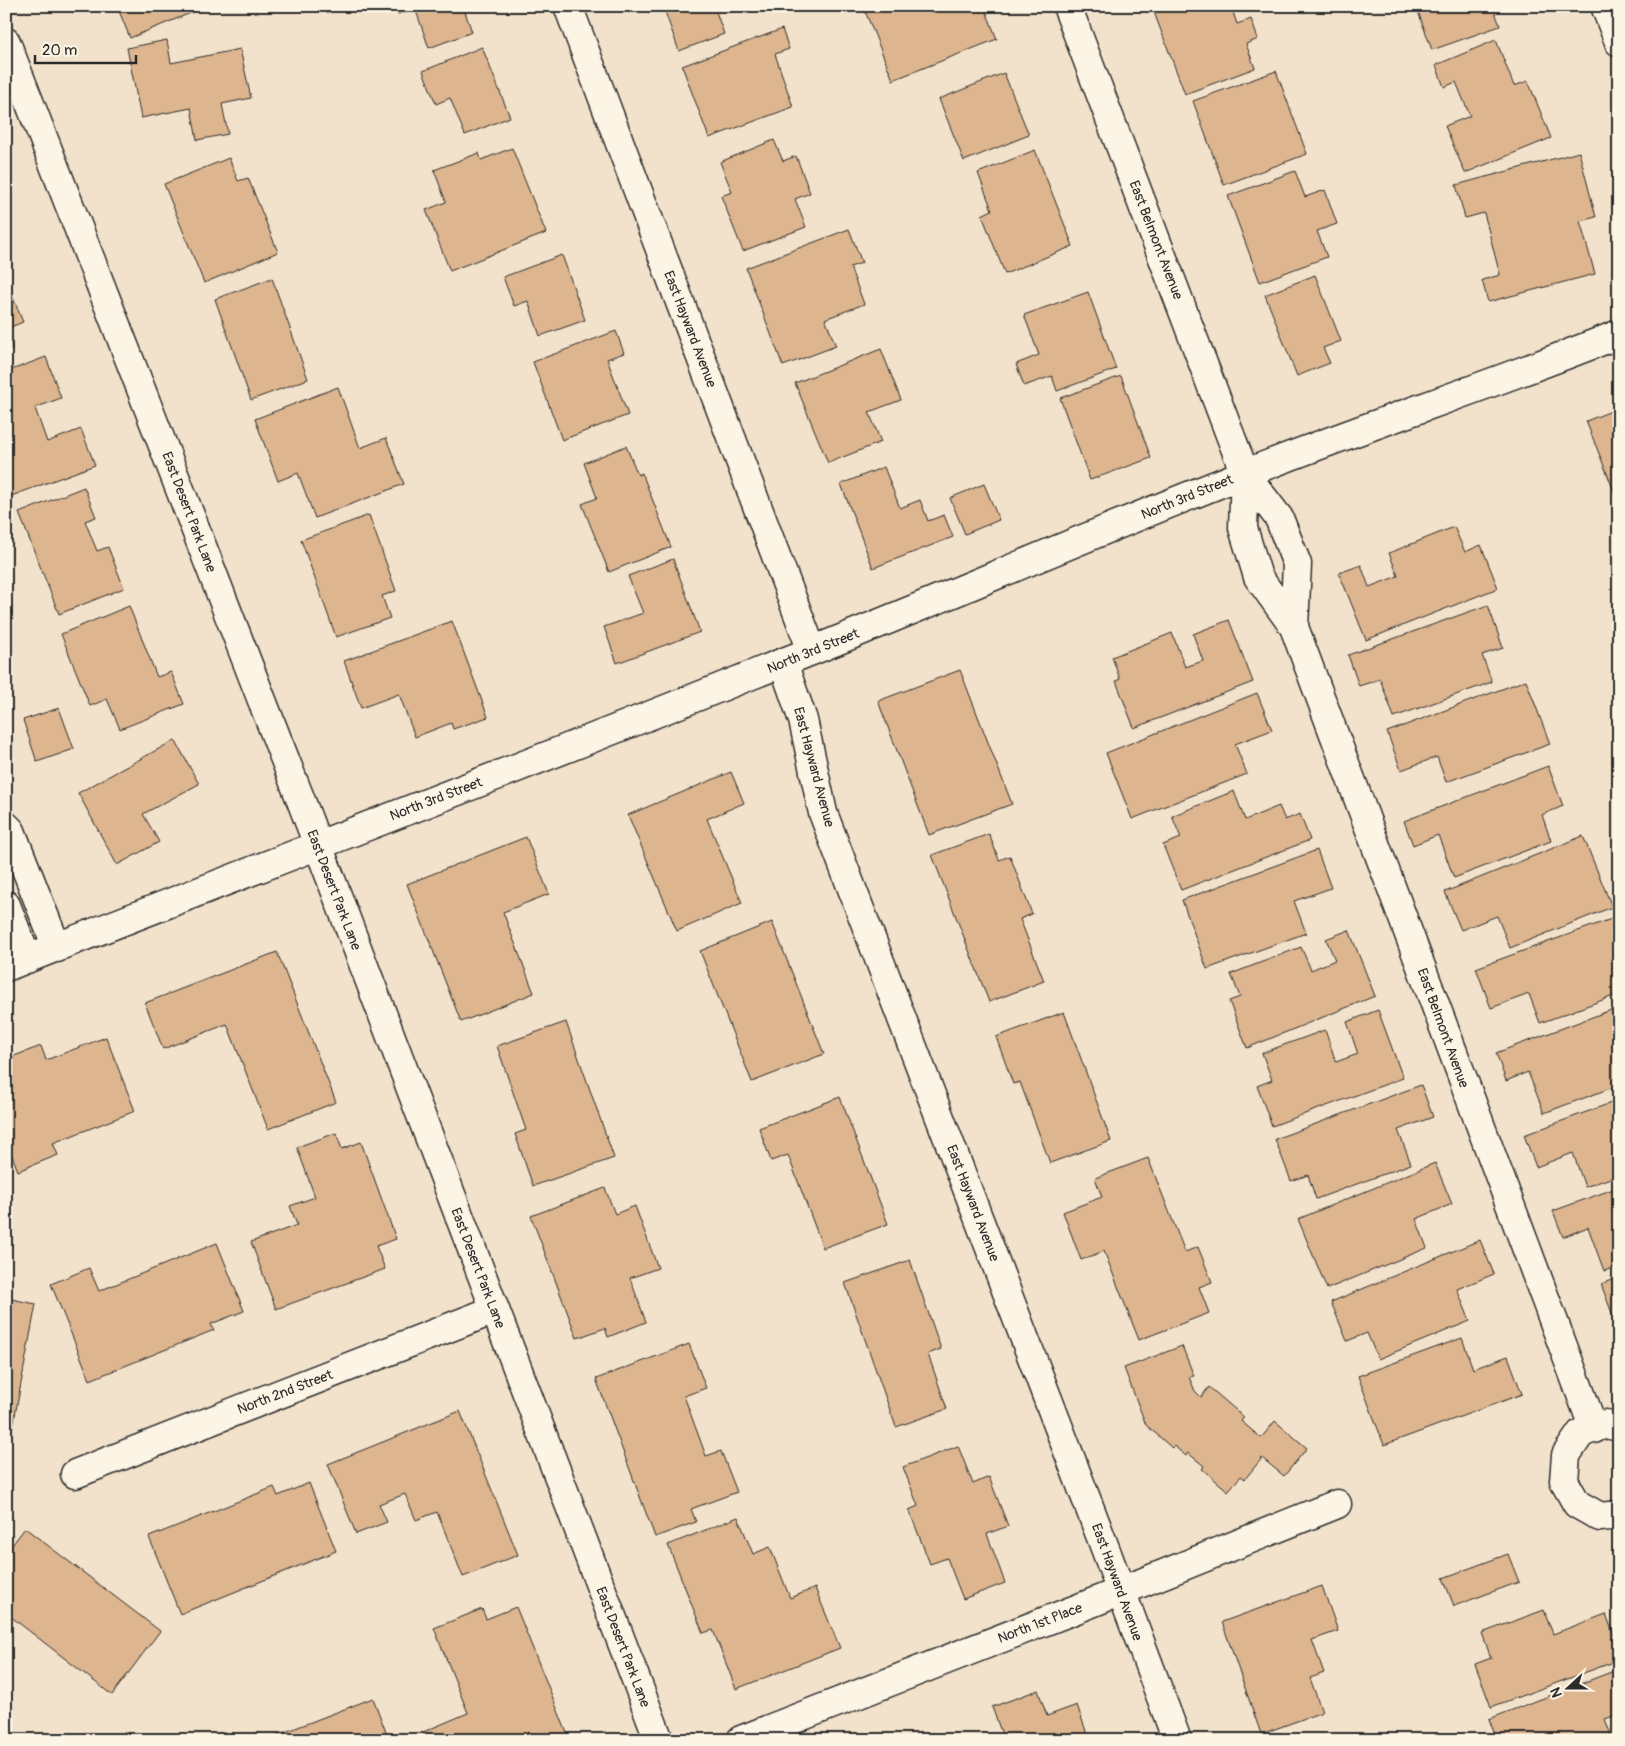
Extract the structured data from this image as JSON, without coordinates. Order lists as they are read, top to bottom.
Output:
{
  "streets": {
    "street": [
      "East Belmont Avenue",
      "East Hayward Avenue",
      "North 3rd Street",
      "East Desert Park Lane",
      "North 2nd Street",
      "North 1st Place"
    ]
  },
  "crossings": [
    ["East Belmont Avenue", "North 3rd Street"],
    ["East Hayward Avenue", "North 3rd Street"],
    ["East Hayward Avenue", "North 1st Place"],
    ["North 3rd Street", "East Desert Park Lane"],
    ["East Desert Park Lane", "North 2nd Street"]
  ],
  "scale_bar": "20 m",
  "north": "left"
}
